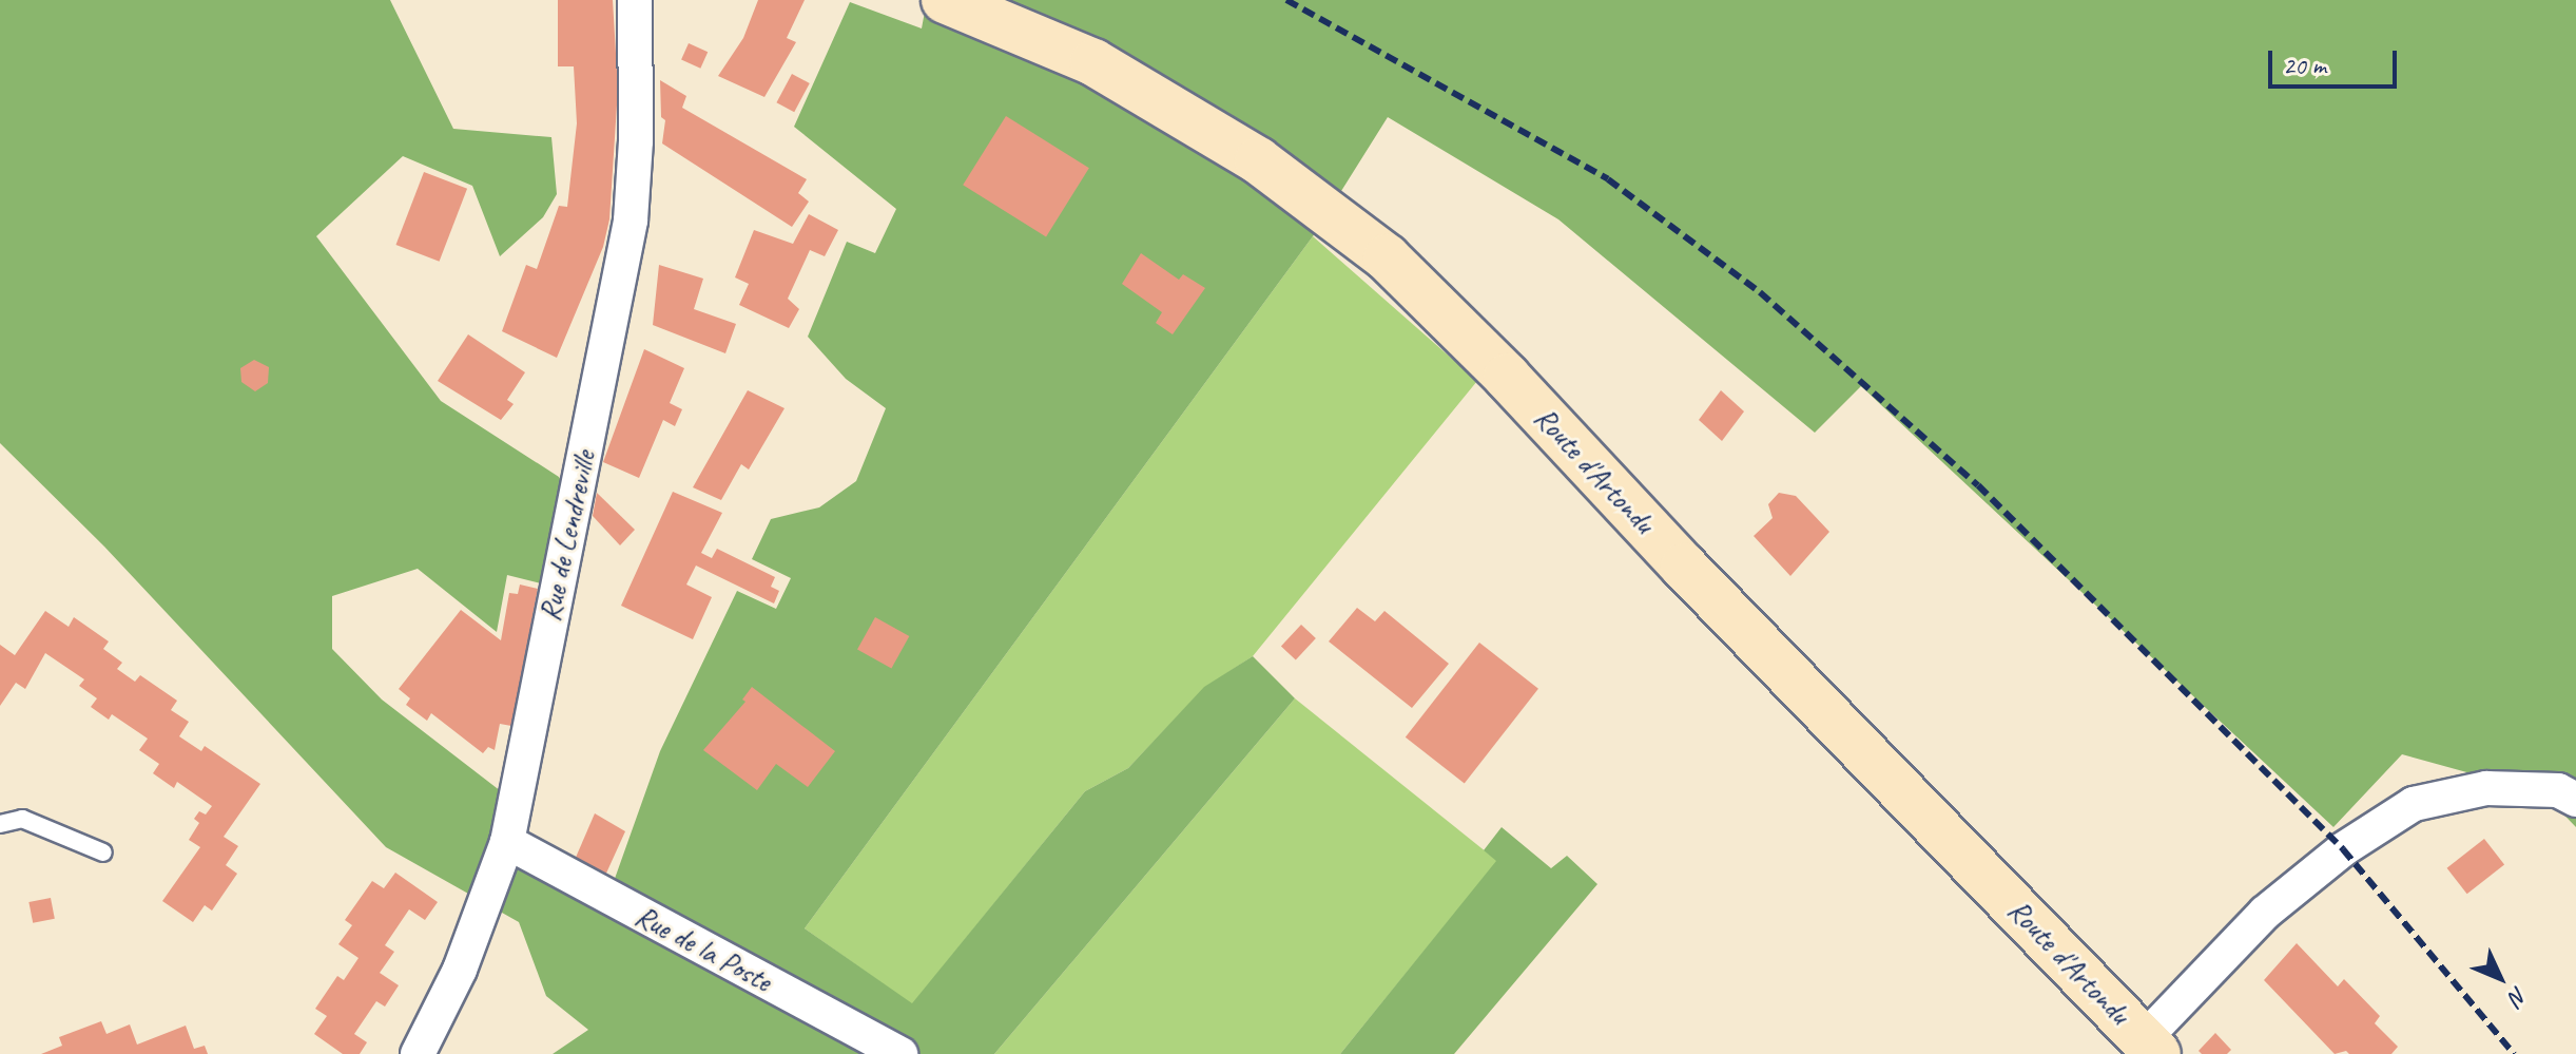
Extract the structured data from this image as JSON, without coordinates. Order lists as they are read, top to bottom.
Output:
{
  "streets": {
    "main road": ["Route d'Artondu"],
    "street": ["Rue de Lendreville", "Rue de la Poste"]
  },
  "crossings": [
    ["Rue de Lendreville", "Rue de la Poste"]
  ],
  "scale_bar": "20 m",
  "north": "bottom right"
}
